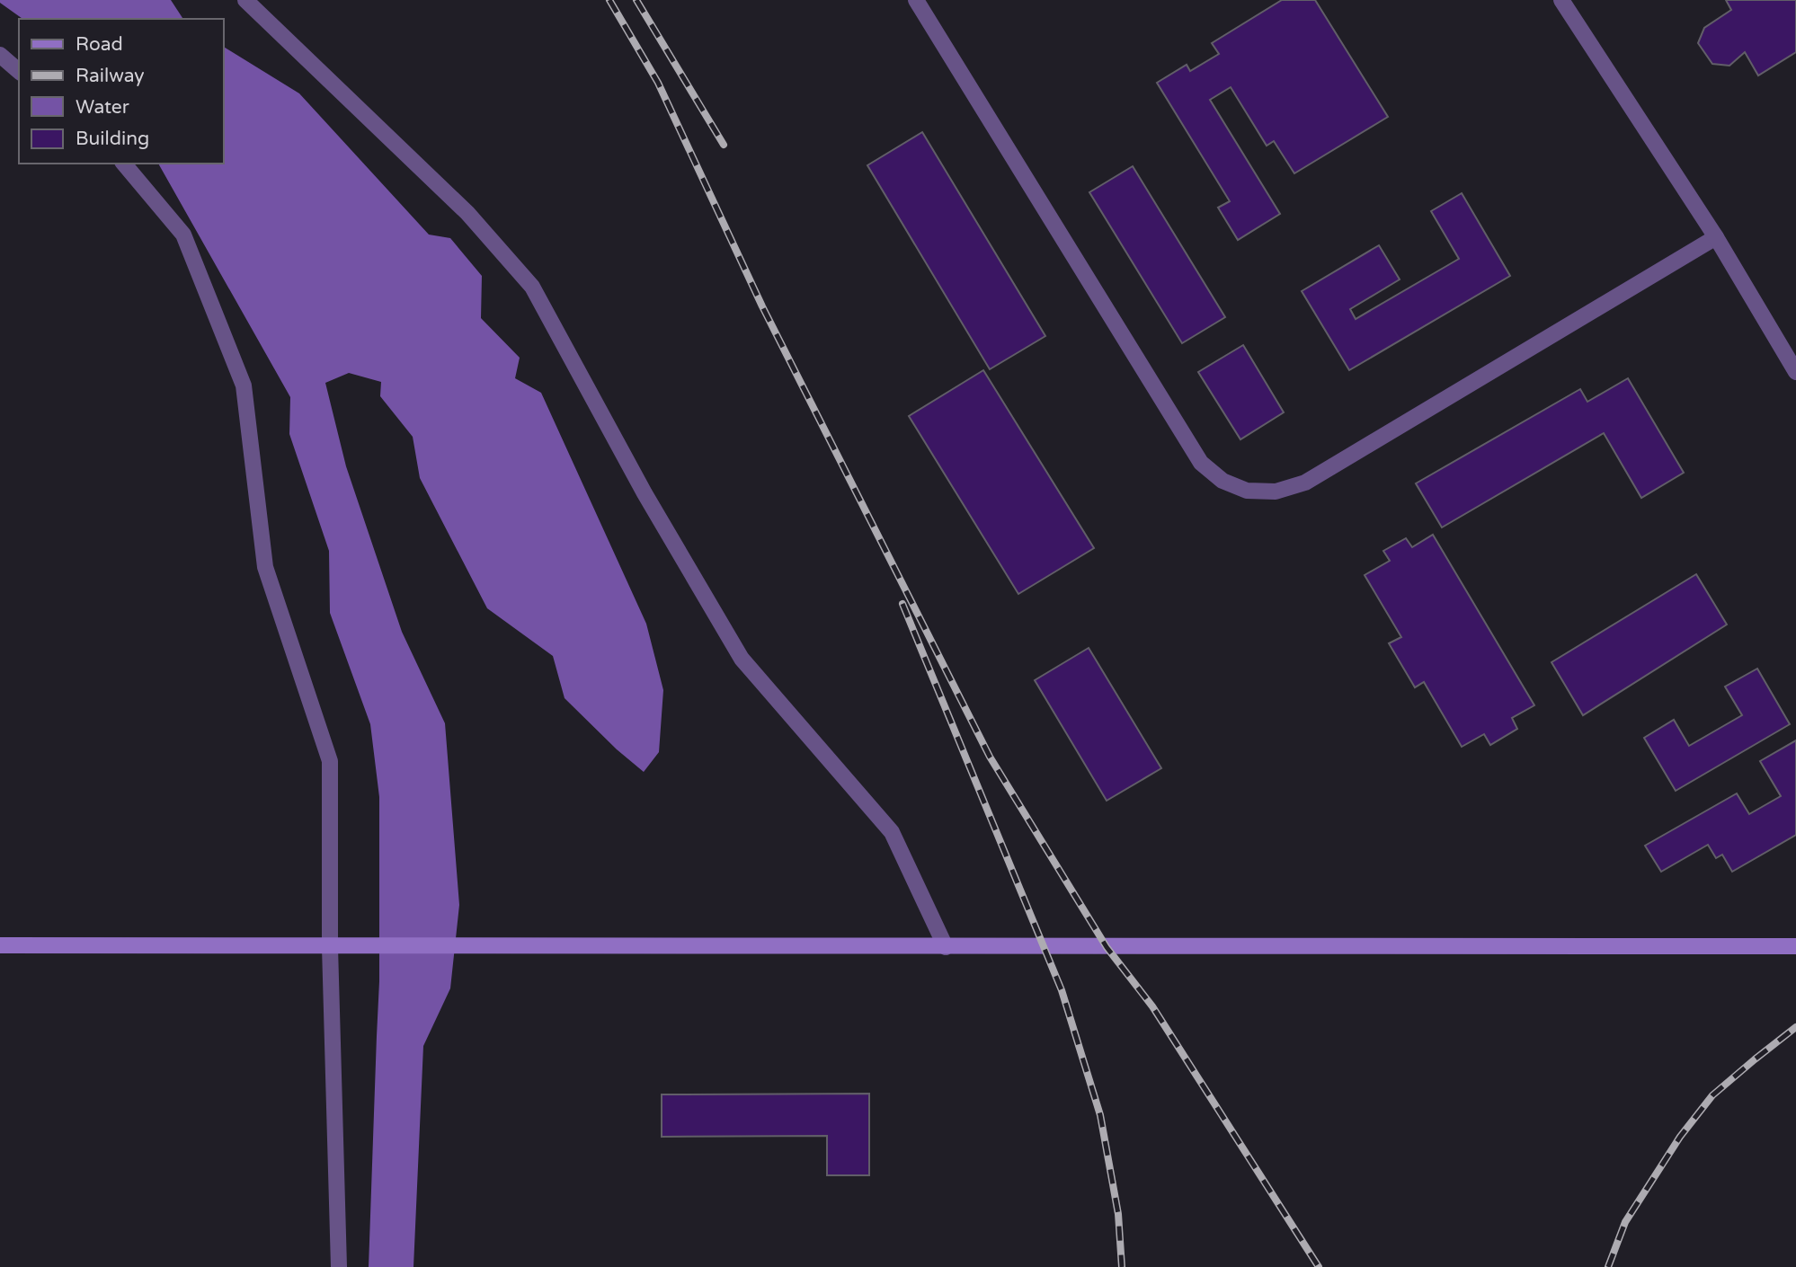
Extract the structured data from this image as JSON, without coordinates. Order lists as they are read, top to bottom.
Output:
{
  "legend": [
    "Road",
    "Railway",
    "Water",
    "Building"
  ]
}
